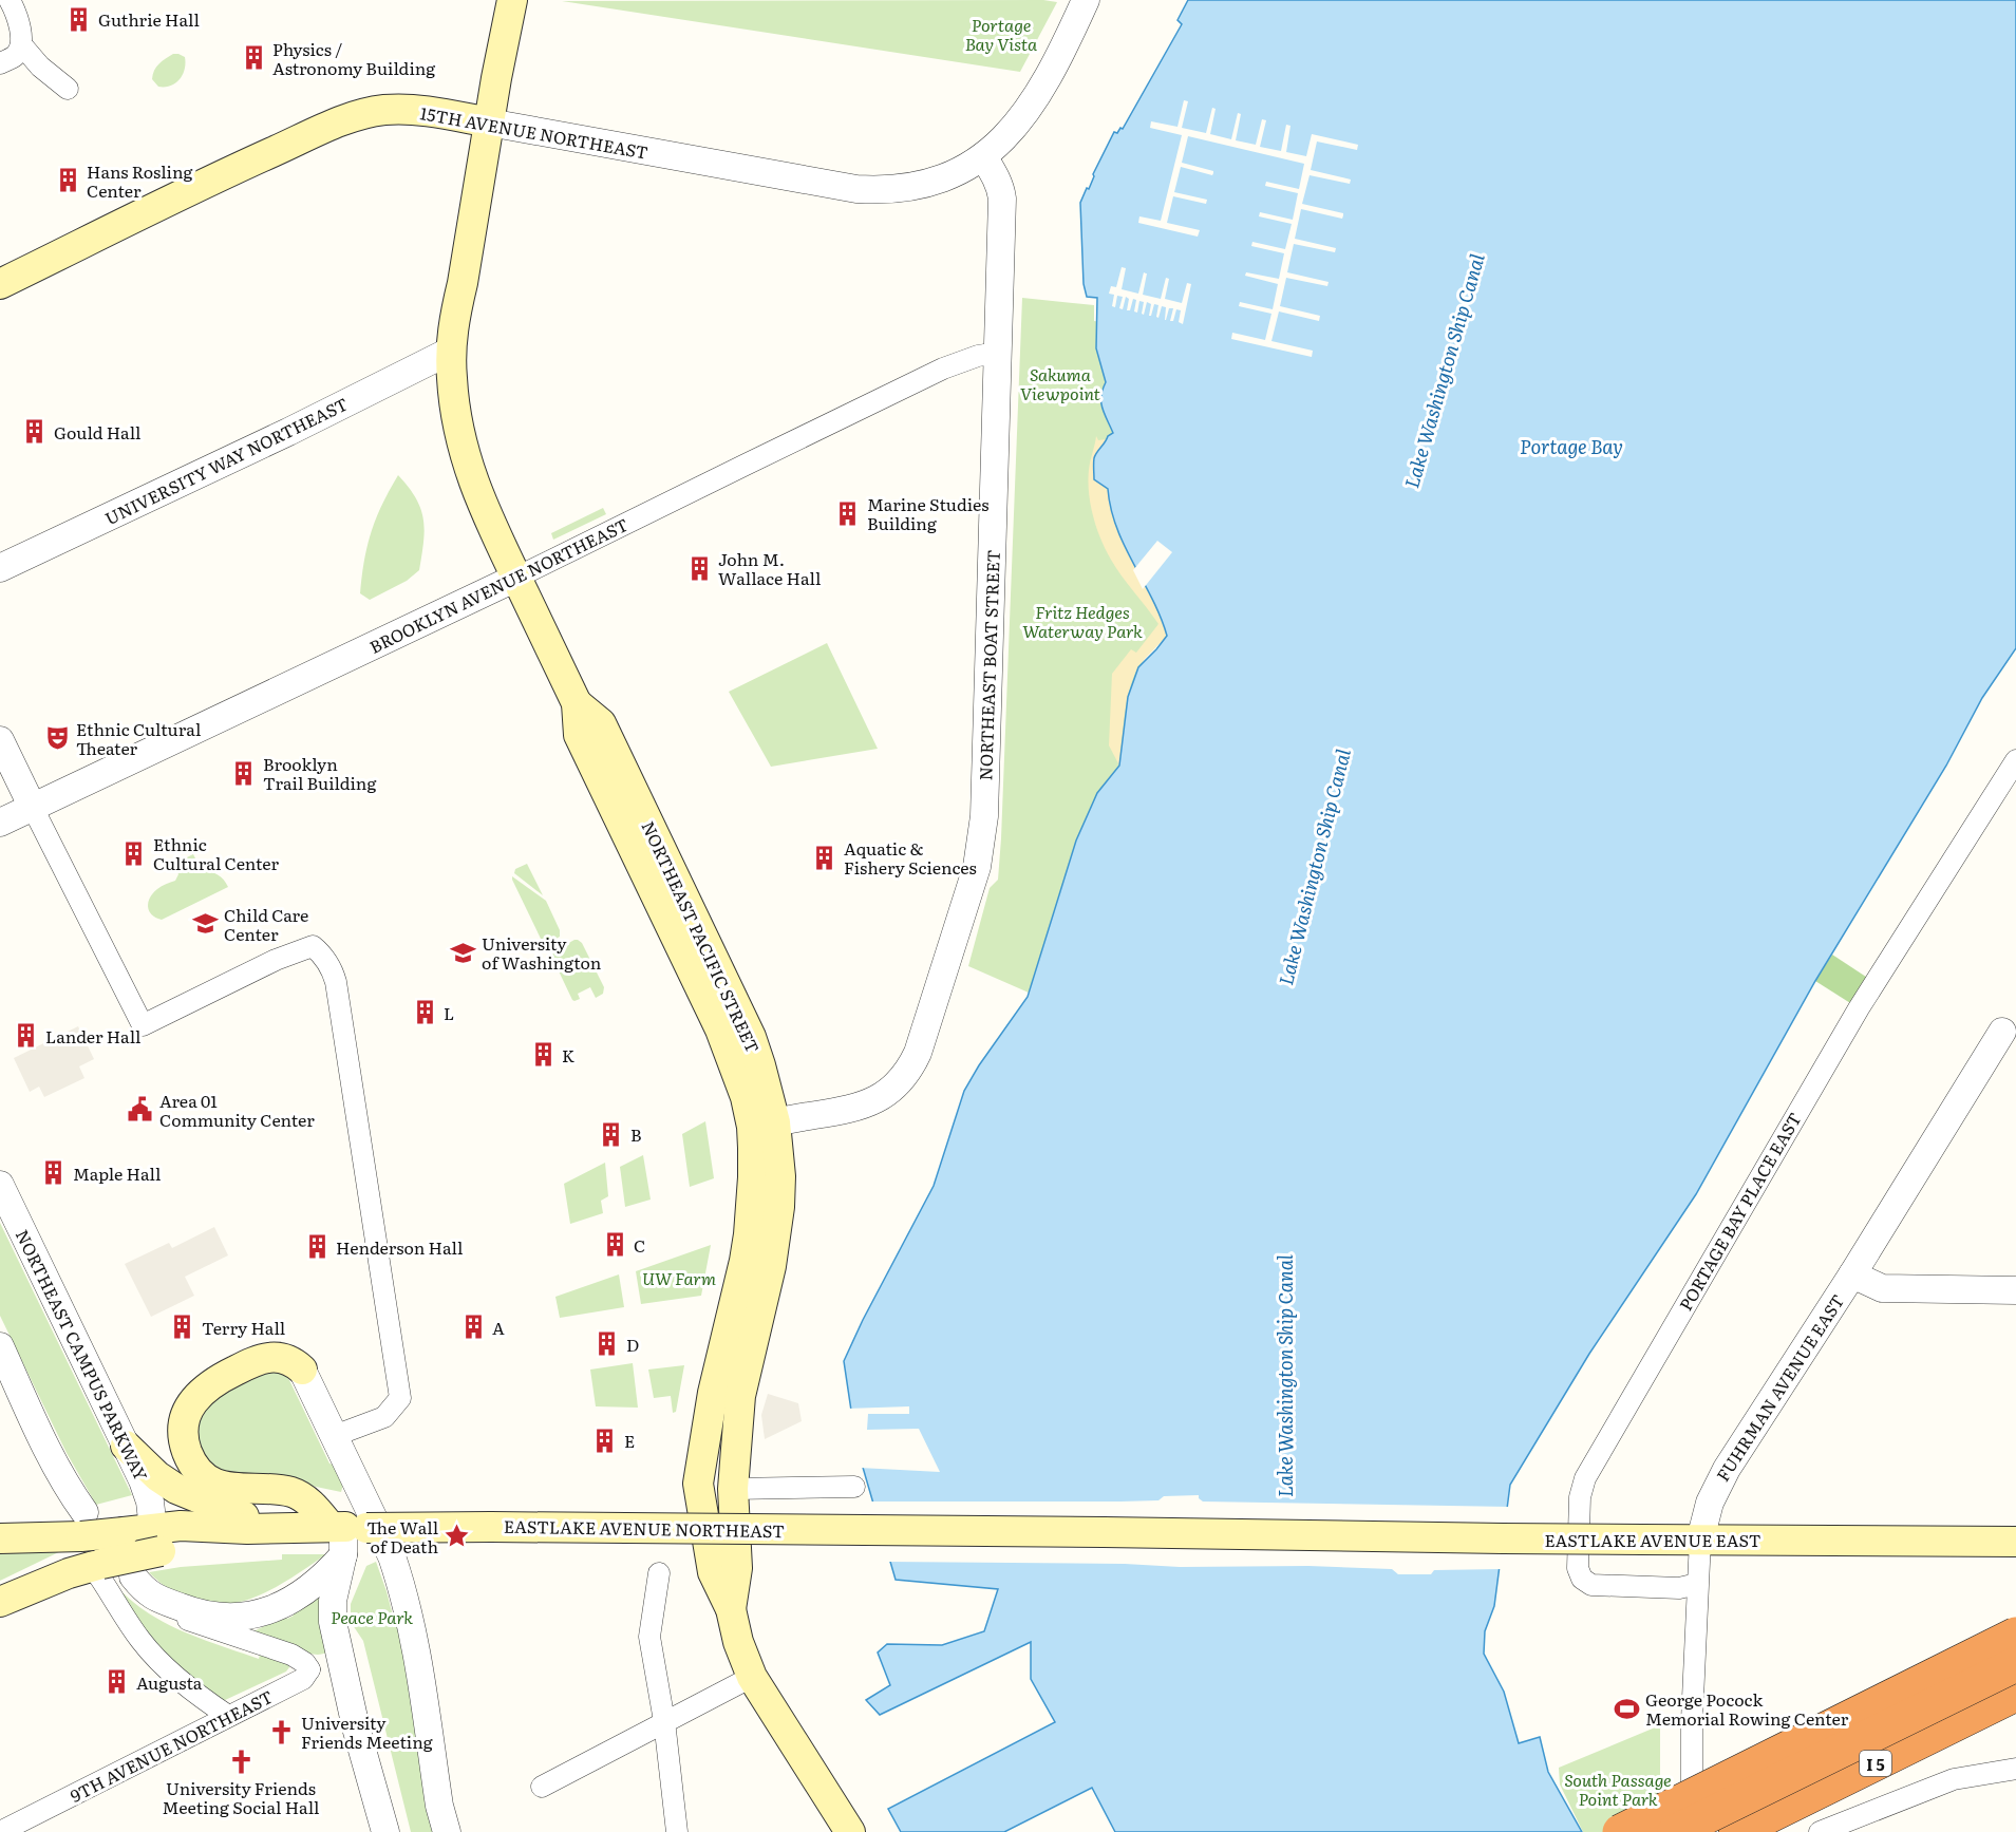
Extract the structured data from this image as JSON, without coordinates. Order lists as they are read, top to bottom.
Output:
{
  "streets": {
    "highway": ["I 5"],
    "main road": [
      "15TH AVENUE NORTHEAST",
      "NORTHEAST PACIFIC STREET",
      "EASTLAKE AVENUE NORTHEAST",
      "EASTLAKE AVENUE EAST"
    ],
    "street": [
      "UNIVERSITY WAY NORTHEAST",
      "BROOKLYN AVENUE NORTHEAST",
      "NORTHEAST BOAT STREET",
      "PORTAGE BAY PLACE EAST",
      "NORTHEAST CAMPUS PARKWAY",
      "FUHRMAN AVENUE EAST",
      "9TH AVENUE NORTHEAST"
    ]
  },
  "crossings": [
    ["15TH AVENUE NORTHEAST", "NORTHEAST BOAT STREET"],
    ["15TH AVENUE NORTHEAST", "NORTHEAST PACIFIC STREET"],
    ["UNIVERSITY WAY NORTHEAST", "NORTHEAST PACIFIC STREET"],
    ["BROOKLYN AVENUE NORTHEAST", "NORTHEAST BOAT STREET"],
    ["BROOKLYN AVENUE NORTHEAST", "NORTHEAST PACIFIC STREET"],
    ["NORTHEAST BOAT STREET", "NORTHEAST PACIFIC STREET"],
    ["PORTAGE BAY PLACE EAST", "FUHRMAN AVENUE EAST"],
    ["FUHRMAN AVENUE EAST", "EASTLAKE AVENUE EAST"],
    ["EASTLAKE AVENUE NORTHEAST", "EASTLAKE AVENUE EAST"]
  ],
  "water": ["Lake Washington Ship Canal", "Portage Bay"],
  "parks": [
    "Portage Bay Vista",
    "Sakuma Viewpoint",
    "Fritz Hedges Waterway Park",
    "UW Farm",
    "Peace Park",
    "South Passage Point Park"
  ],
  "places": {
    "building": [
      "Guthrie Hall",
      "Physics / Astronomy Building",
      "Hans Rosling Center",
      "Gould Hall",
      "Marine Studies Building",
      "John M. Wallace Hall",
      "Brooklyn Trail Building",
      "Ethnic Cultural Center",
      "Aquatic & Fishery Sciences",
      "L",
      "Lander Hall",
      "K",
      "B",
      "Maple Hall",
      "C",
      "Henderson Hall",
      "Terry Hall",
      "A",
      "D",
      "E",
      "Augusta"
    ],
    "theatre": ["Ethnic Cultural Theater"],
    "school or university": ["Child Care Center", "University of Washington"],
    "public building": ["Area 01 Community Center"],
    "place": ["The Wall of Death"],
    "sports": ["George Pocock Memorial Rowing Center"],
    "church": ["University Friends Meeting", "University Friends Meeting Social Hall"]
  }
}
